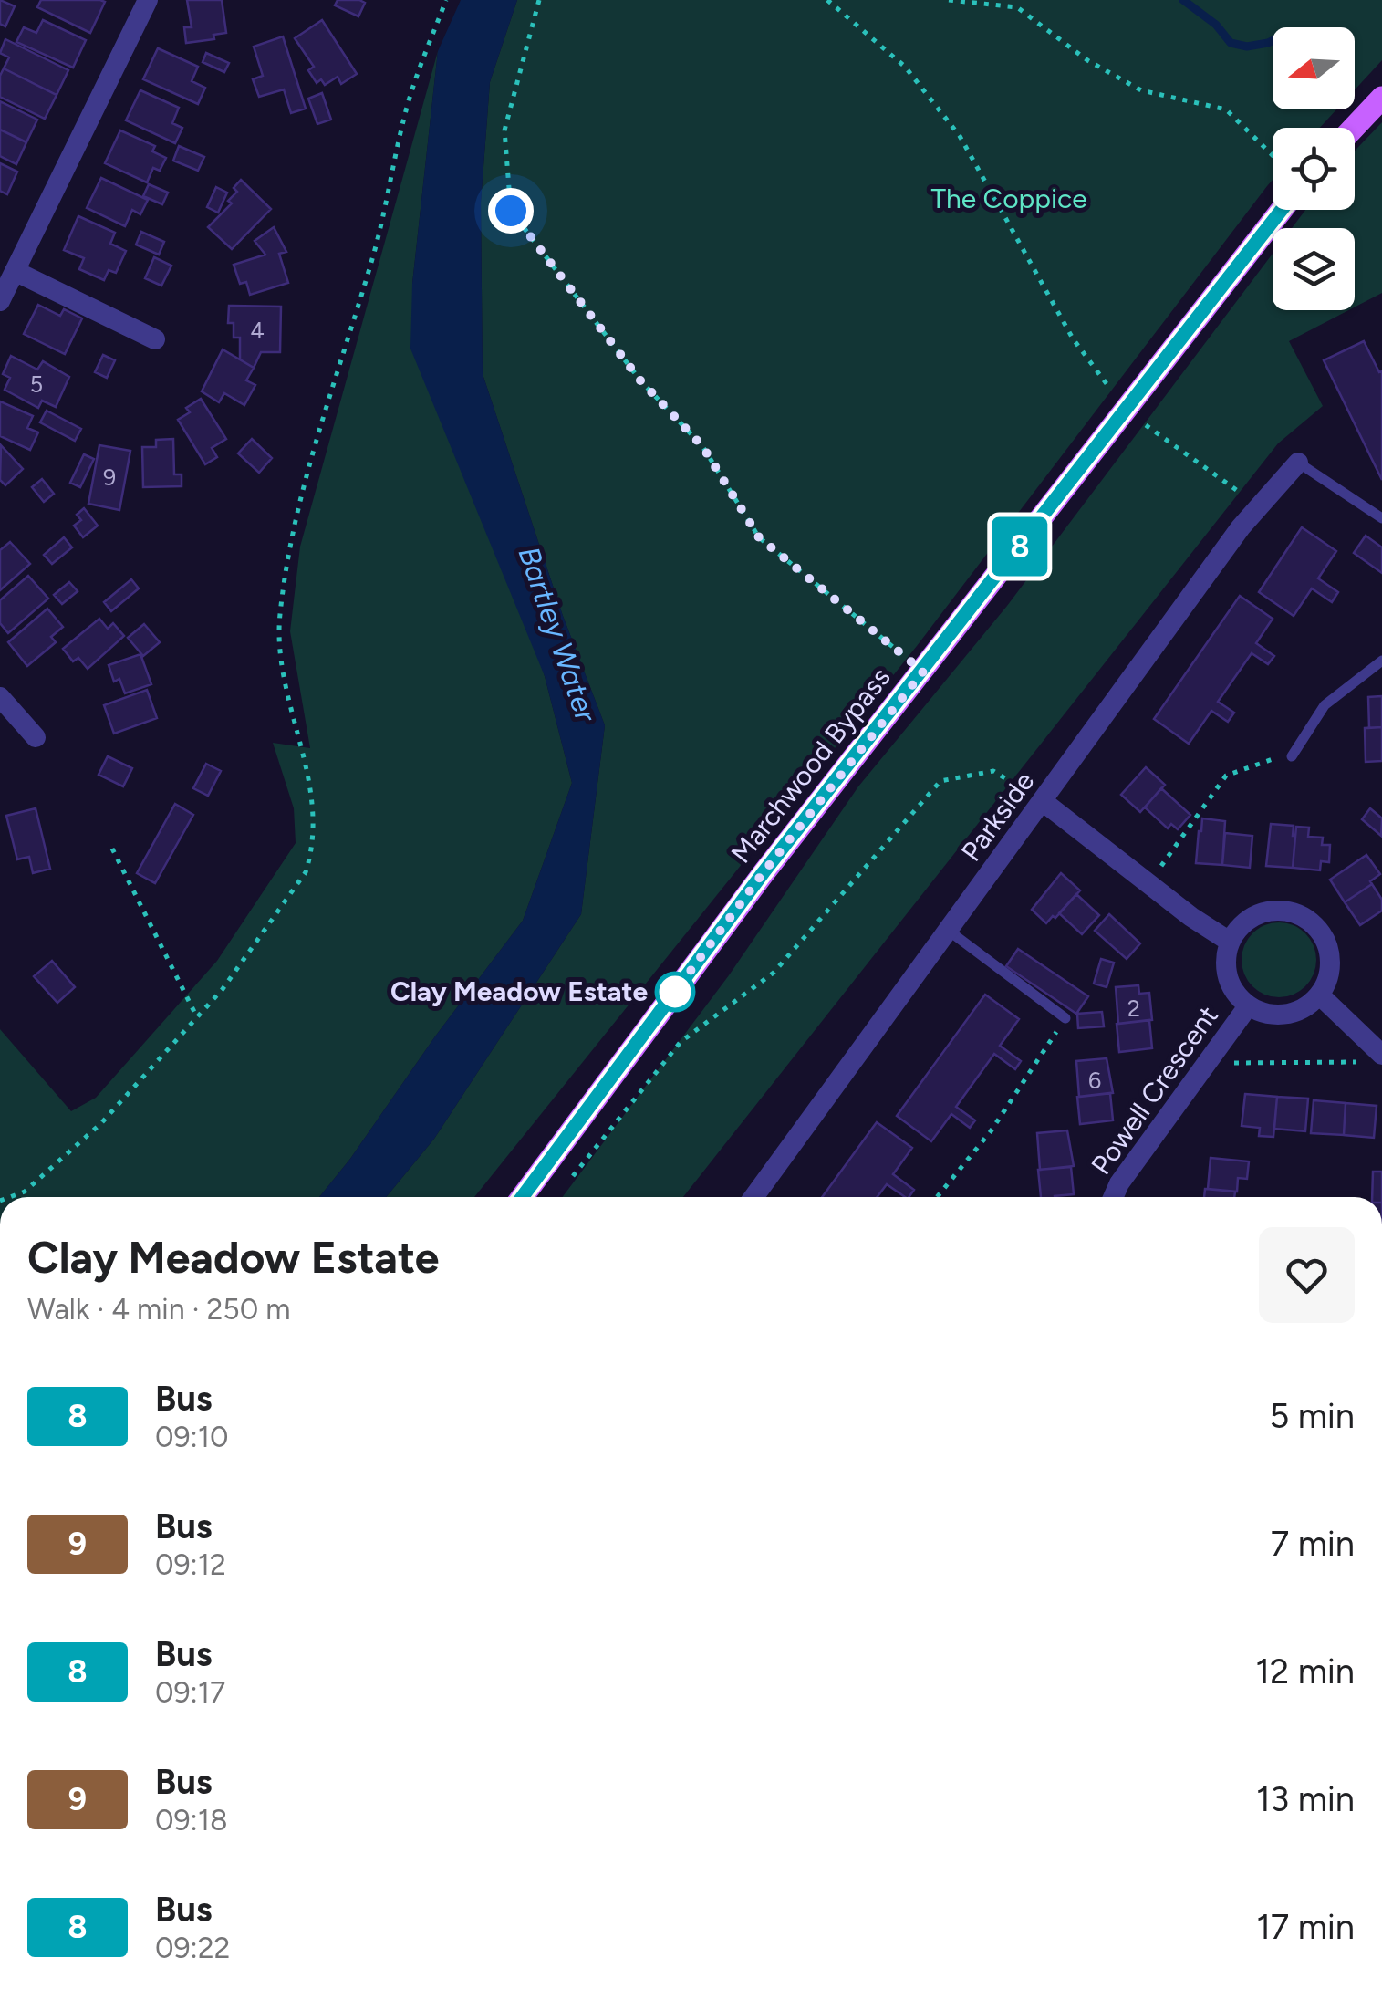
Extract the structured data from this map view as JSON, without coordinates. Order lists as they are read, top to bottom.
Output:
{
  "streets": {
    "main road": ["Marchwood Bypass"],
    "street": ["Parkside", "Powell Crescent"]
  },
  "water": ["Bartley Water"],
  "parks": ["The Coppice"],
  "places": ["Clay Meadow Estate"],
  "lines": ["bus line 8"],
  "house_numbers": [
    "4",
    "5",
    "9",
    "2",
    "6"
  ],
  "north": "left",
  "page": {
    "on_map": "8",
    "heading": ["Clay Meadow Estate", "Walk · 4 min · 250 m"],
    "list": [
      {
        "mark": "8",
        "name": "Bus",
        "note": "09:10",
        "value": "5 min"
      },
      {
        "mark": "9",
        "name": "Bus",
        "note": "09:12",
        "value": "7 min"
      },
      {
        "mark": "8",
        "name": "Bus",
        "note": "09:17",
        "value": "12 min"
      },
      {
        "mark": "9",
        "name": "Bus",
        "note": "09:18",
        "value": "13 min"
      },
      {
        "mark": "8",
        "name": "Bus",
        "note": "09:22",
        "value": "17 min"
      }
    ]
  }
}
